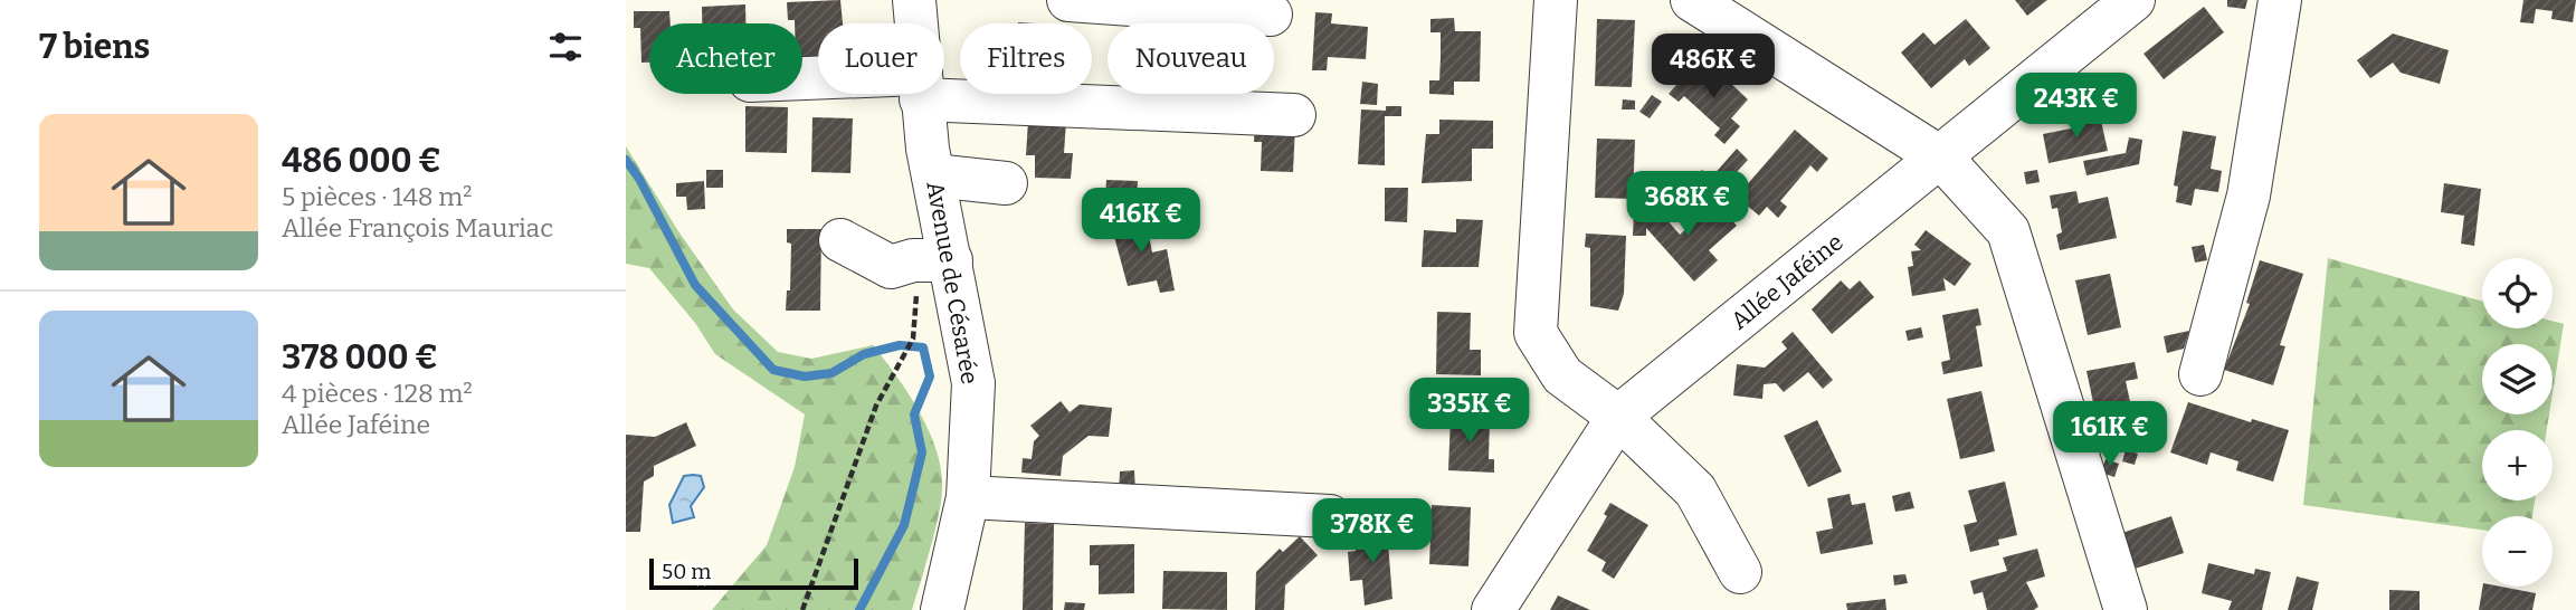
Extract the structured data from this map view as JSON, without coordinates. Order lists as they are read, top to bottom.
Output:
{
  "streets": {
    "street": ["Allée Jaféine", "Avenue de Césarée"]
  },
  "scale_bar": "50 m",
  "page": {
    "heading": "7 biens",
    "chip": [
      "Acheter",
      "Louer",
      "Filtres",
      "Nouveau"
    ],
    "price": [
      "486K €",
      "243K €",
      "368K €",
      "416K €",
      "335K €",
      "161K €",
      "378K €"
    ],
    "list": [
      {
        "name": "486 000 €",
        "note": "5 pièces · 148 m² · Allée François Mauriac"
      },
      {
        "name": "378 000 €",
        "note": "4 pièces · 128 m² · Allée Jaféine"
      }
    ],
    "map_buttons": ["+", "−"],
    "scale": "50 m"
  }
}
